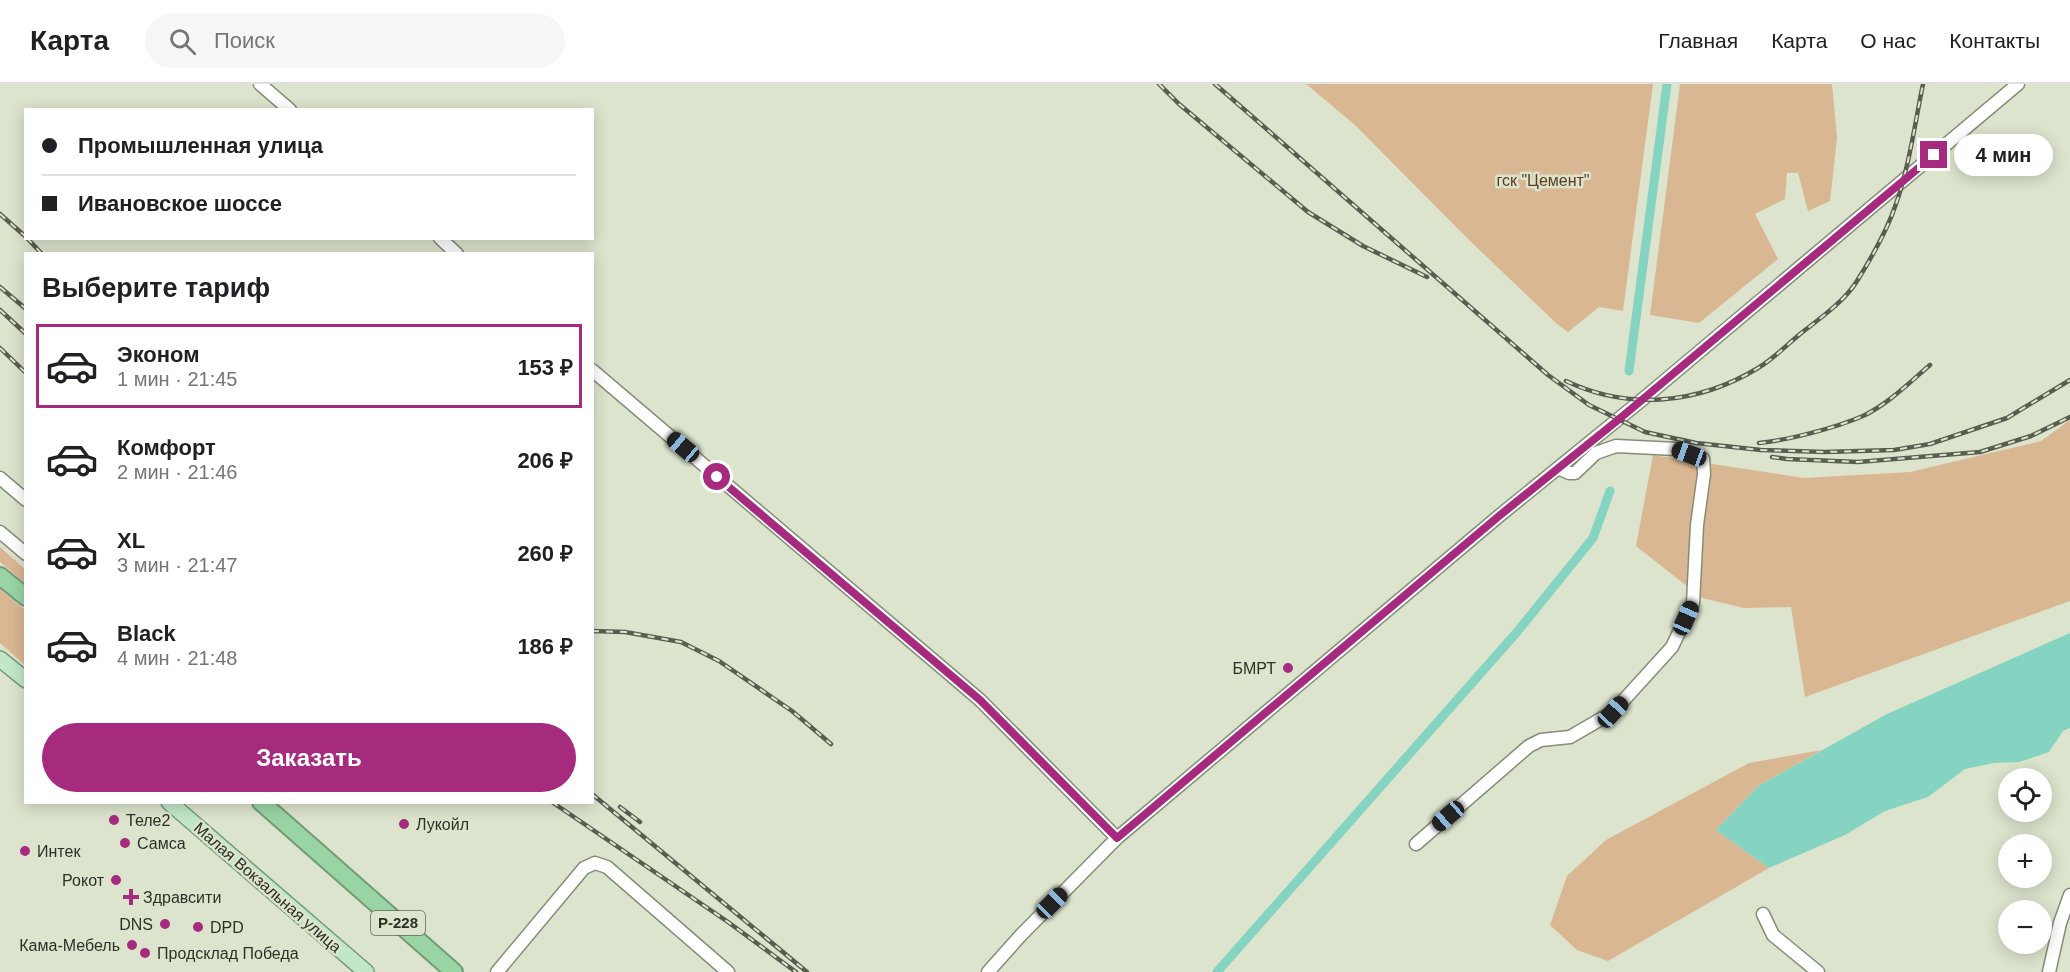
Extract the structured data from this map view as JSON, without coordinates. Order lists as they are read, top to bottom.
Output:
{
  "streets": {
    "highway": ["Р-228"],
    "main road": ["Малая Вокзальная улица"]
  },
  "parks": ["гск \"Цемент\""],
  "places": {
    "other": [
      "БМРТ",
      "Теле2",
      "Лукойл",
      "Самса",
      "Интек",
      "Рокот",
      "DNS",
      "DPD",
      "Кама-Мебель",
      "Продсклад Победа"
    ],
    "health": ["Здравсити"]
  },
  "page": {
    "header": "Карта",
    "search": "Поиск",
    "nav": [
      "Главная",
      "Карта",
      "О нас",
      "Контакты"
    ],
    "banner": ["Промышленная улица", "Ивановское шоссе"],
    "bubble": "4 мин",
    "heading": "Выберите тариф",
    "list": [
      {
        "name": "Эконом",
        "note": "1 мин · 21:45",
        "value": "153 ₽"
      },
      {
        "name": "Комфорт",
        "note": "2 мин · 21:46",
        "value": "206 ₽"
      },
      {
        "name": "XL",
        "note": "3 мин · 21:47",
        "value": "260 ₽"
      },
      {
        "name": "Black",
        "note": "4 мин · 21:48",
        "value": "186 ₽"
      }
    ],
    "buttons": "Заказать",
    "map_buttons": ["+", "−"]
  }
}
